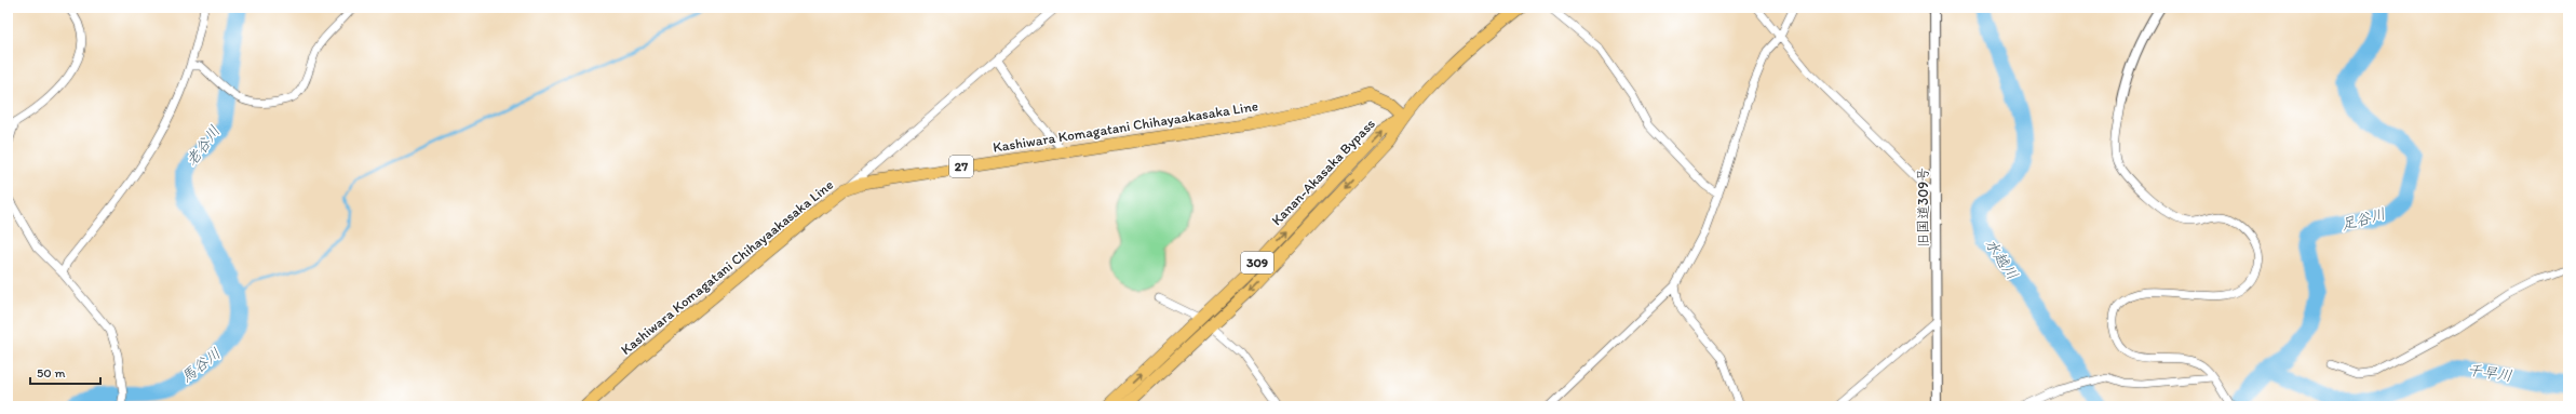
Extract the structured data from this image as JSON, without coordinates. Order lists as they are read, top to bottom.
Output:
{
  "streets": {
    "main road": [
      "Kashiwara Komagatani Chihayaakasaka Line",
      "27",
      "Kanan-Akasaka Bypass",
      "309"
    ],
    "street": ["旧国道309号"]
  },
  "crossings": [
    ["Kashiwara Komagatani Chihayaakasaka Line", "Kanan-Akasaka Bypass"],
    ["Kashiwara Komagatani Chihayaakasaka Line", "309"],
    ["Kanan-Akasaka Bypass", "309"]
  ],
  "water": [
    "老谷川",
    "足谷川",
    "水越川",
    "馬谷川",
    "千早川"
  ],
  "scale_bar": "50 m"
}
